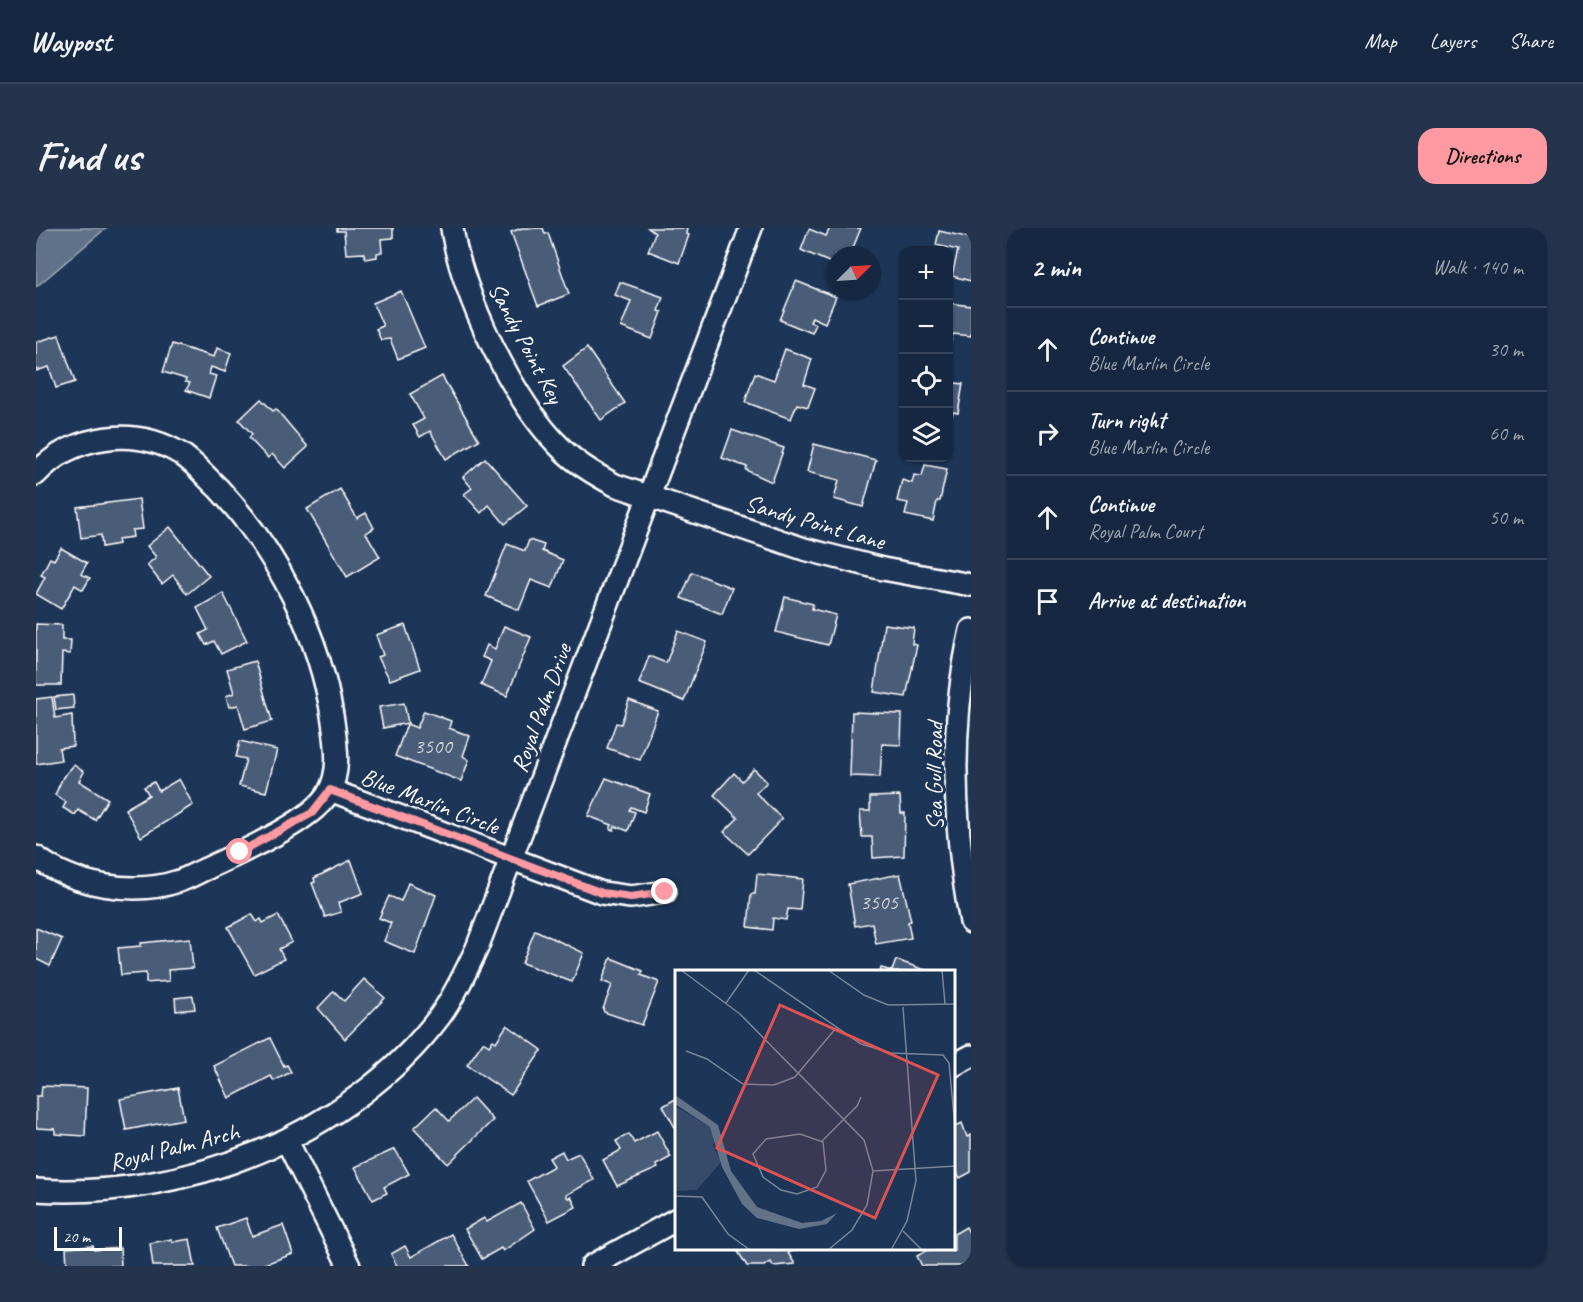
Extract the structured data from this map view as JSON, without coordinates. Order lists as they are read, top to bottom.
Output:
{
  "streets": {
    "street": [
      "Sandy Point Key",
      "Sandy Point Lane",
      "Royal Palm Drive",
      "Sea Gull Road",
      "Blue Marlin Circle",
      "Royal Palm Arch"
    ]
  },
  "crossings": [
    ["Sandy Point Key", "Sandy Point Lane"],
    ["Sandy Point Key", "Royal Palm Drive"],
    ["Sandy Point Lane", "Royal Palm Drive"],
    ["Royal Palm Drive", "Blue Marlin Circle"],
    ["Royal Palm Drive", "Royal Palm Arch"]
  ],
  "house_numbers": ["3500", "3505"],
  "scale_bar": "20 m",
  "north": "top right",
  "page": {
    "header": "Waypost",
    "nav": ["Map", "Layers", "Share"],
    "buttons": "Directions",
    "title": "Find us",
    "heading": ["2 min", "Walk · 140 m"],
    "map_buttons": ["+", "−"],
    "list": [
      ["Continue", "Blue Marlin Circle", "30 m"],
      ["Turn right", "Blue Marlin Circle", "60 m"],
      ["Continue", "Royal Palm Court", "50 m"],
      "Arrive at destination"
    ],
    "scale": "20 m"
  }
}
